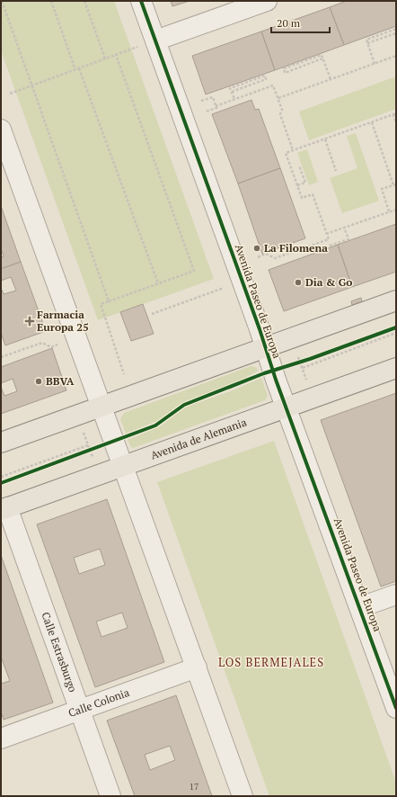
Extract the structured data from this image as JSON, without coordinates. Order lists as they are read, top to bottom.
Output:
{
  "streets": {
    "main road": ["Avenida de Alemania"],
    "street": ["Avenida Paseo de Europa", "Calle Estrasburgo", "Calle Colonia"]
  },
  "crossings": [
    ["Avenida Paseo de Europa", "Avenida de Alemania"],
    ["Avenida de Alemania", "Calle Estrasburgo"],
    ["Calle Estrasburgo", "Calle Colonia"]
  ],
  "districts": ["LOS BERMEJALES"],
  "places": {
    "other": ["La Filomena", "Dia & Go", "BBVA"],
    "health": ["Farmacia Europa 25"]
  },
  "house_numbers": ["17"],
  "scale_bar": "20 m"
}
